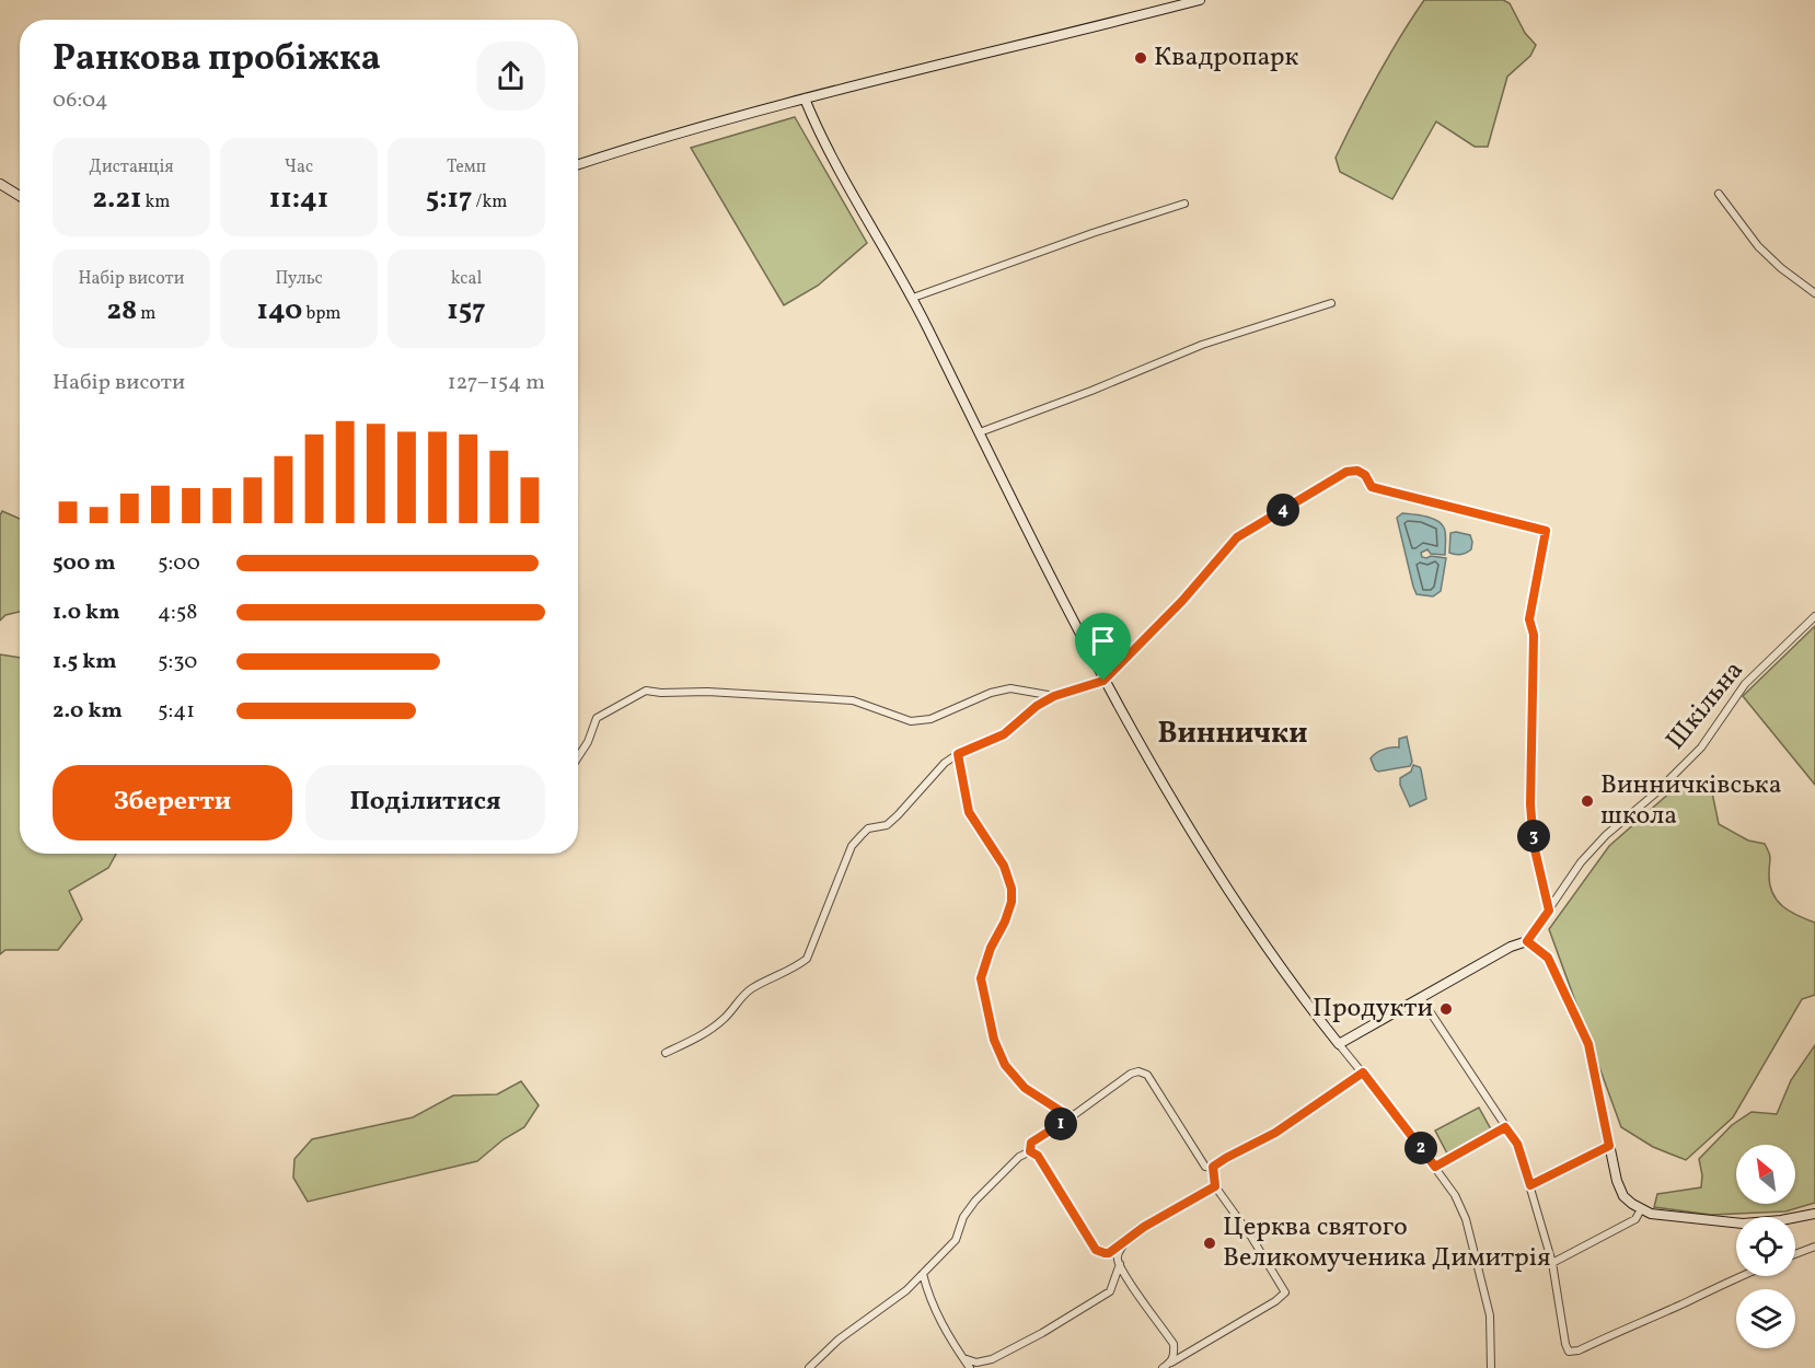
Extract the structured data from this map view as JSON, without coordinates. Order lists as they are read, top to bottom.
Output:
{
  "streets": {
    "street": ["Шкільна"]
  },
  "districts": ["Виннички"],
  "places": [
    "Квадропарк",
    "Винничківська школа",
    "Продукти",
    "Церква святого Великомученика Димитрія"
  ],
  "north": "top left",
  "page": {
    "heading": ["Ранкова пробіжка", "06:04"],
    "stats": [
      ["Дистанція", "2.21 km"],
      ["Час", "11:41"],
      ["Темп", "5:17 /km"],
      ["Набір висоти", "28 m"],
      ["Пульс", "140 bpm"],
      ["kcal", "157"]
    ],
    "chart": ["Набір висоти", "127–154 m"],
    "pins": [
      "4",
      "3",
      "1",
      "2"
    ],
    "list": [
      {
        "name": "500 m",
        "note": "5:00"
      },
      {
        "name": "1.0 km",
        "note": "4:58"
      },
      {
        "name": "1.5 km",
        "note": "5:30"
      },
      {
        "name": "2.0 km",
        "note": "5:41"
      }
    ],
    "buttons": ["Зберегти", "Поділитися"]
  }
}
